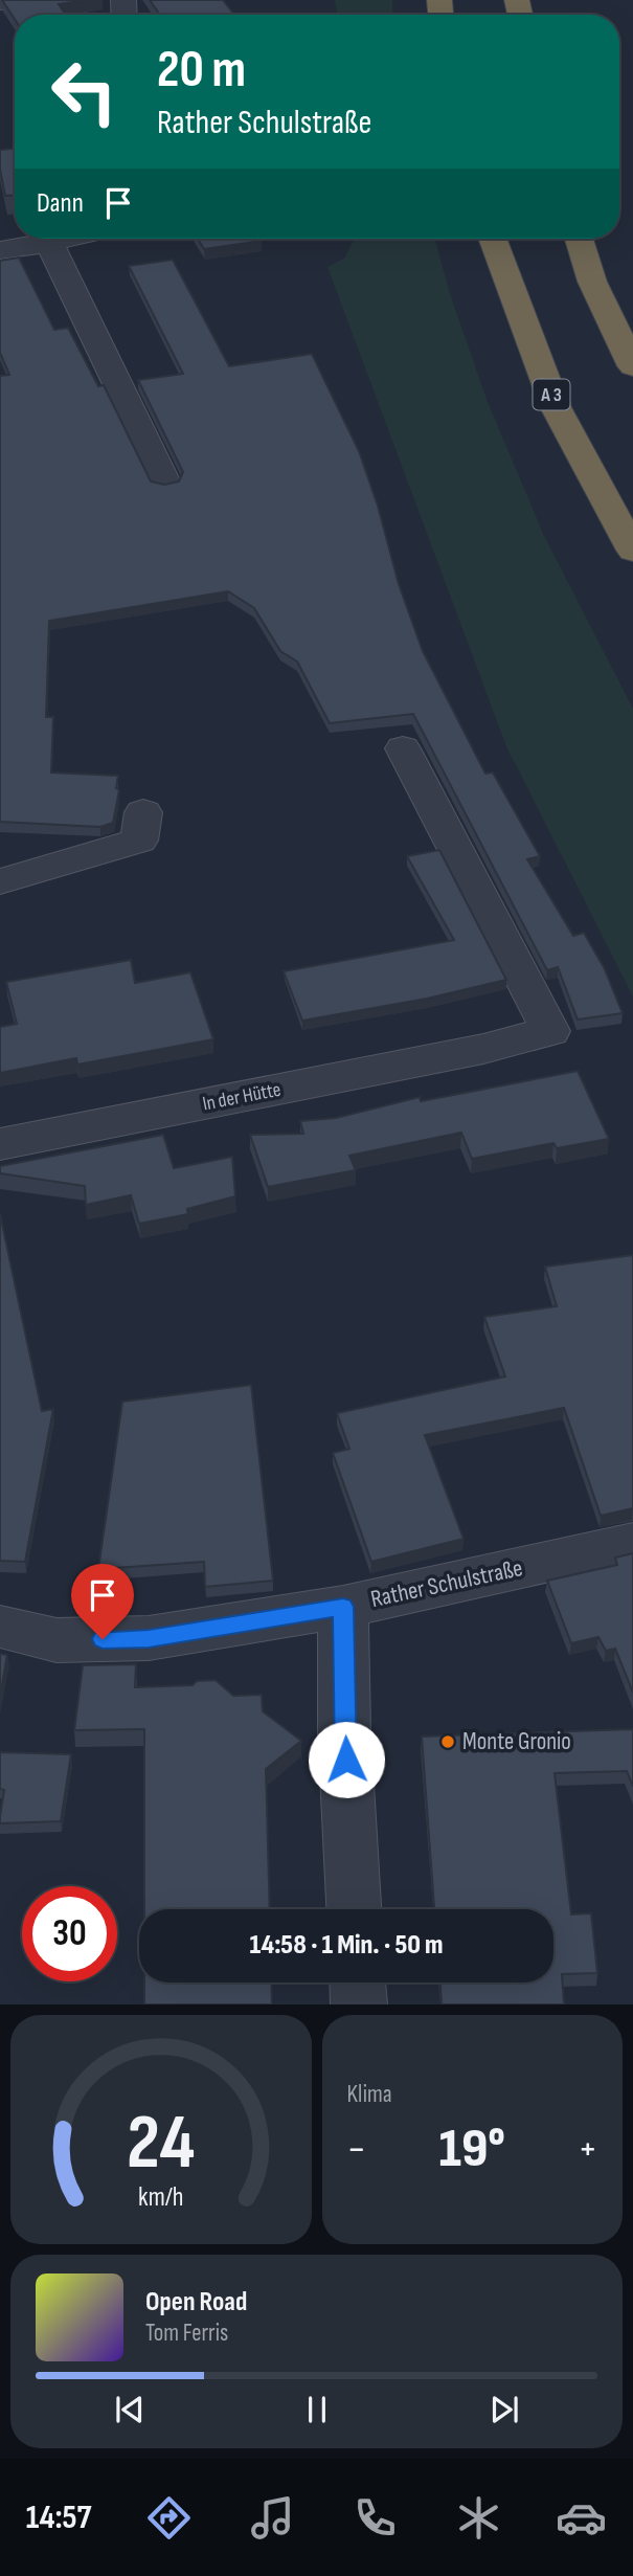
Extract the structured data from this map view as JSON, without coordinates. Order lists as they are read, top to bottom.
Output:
{
  "streets": {
    "highway": ["A 3"],
    "street": ["In der Hütte", "Rather Schulstraße"]
  },
  "places": ["Monte Gronio"],
  "page": {
    "turn": ["20 m", "Rather Schulstraße"],
    "then": "Dann",
    "limit": "30",
    "trip": "14:58 · 1 Min. · 50 m",
    "tile": "Klima",
    "heat": ["−", "19°", "+"],
    "song": ["Open Road", "Tom Ferris"],
    "tabs": "14:57",
    "gauge": ["24", "km/h"]
  }
}
